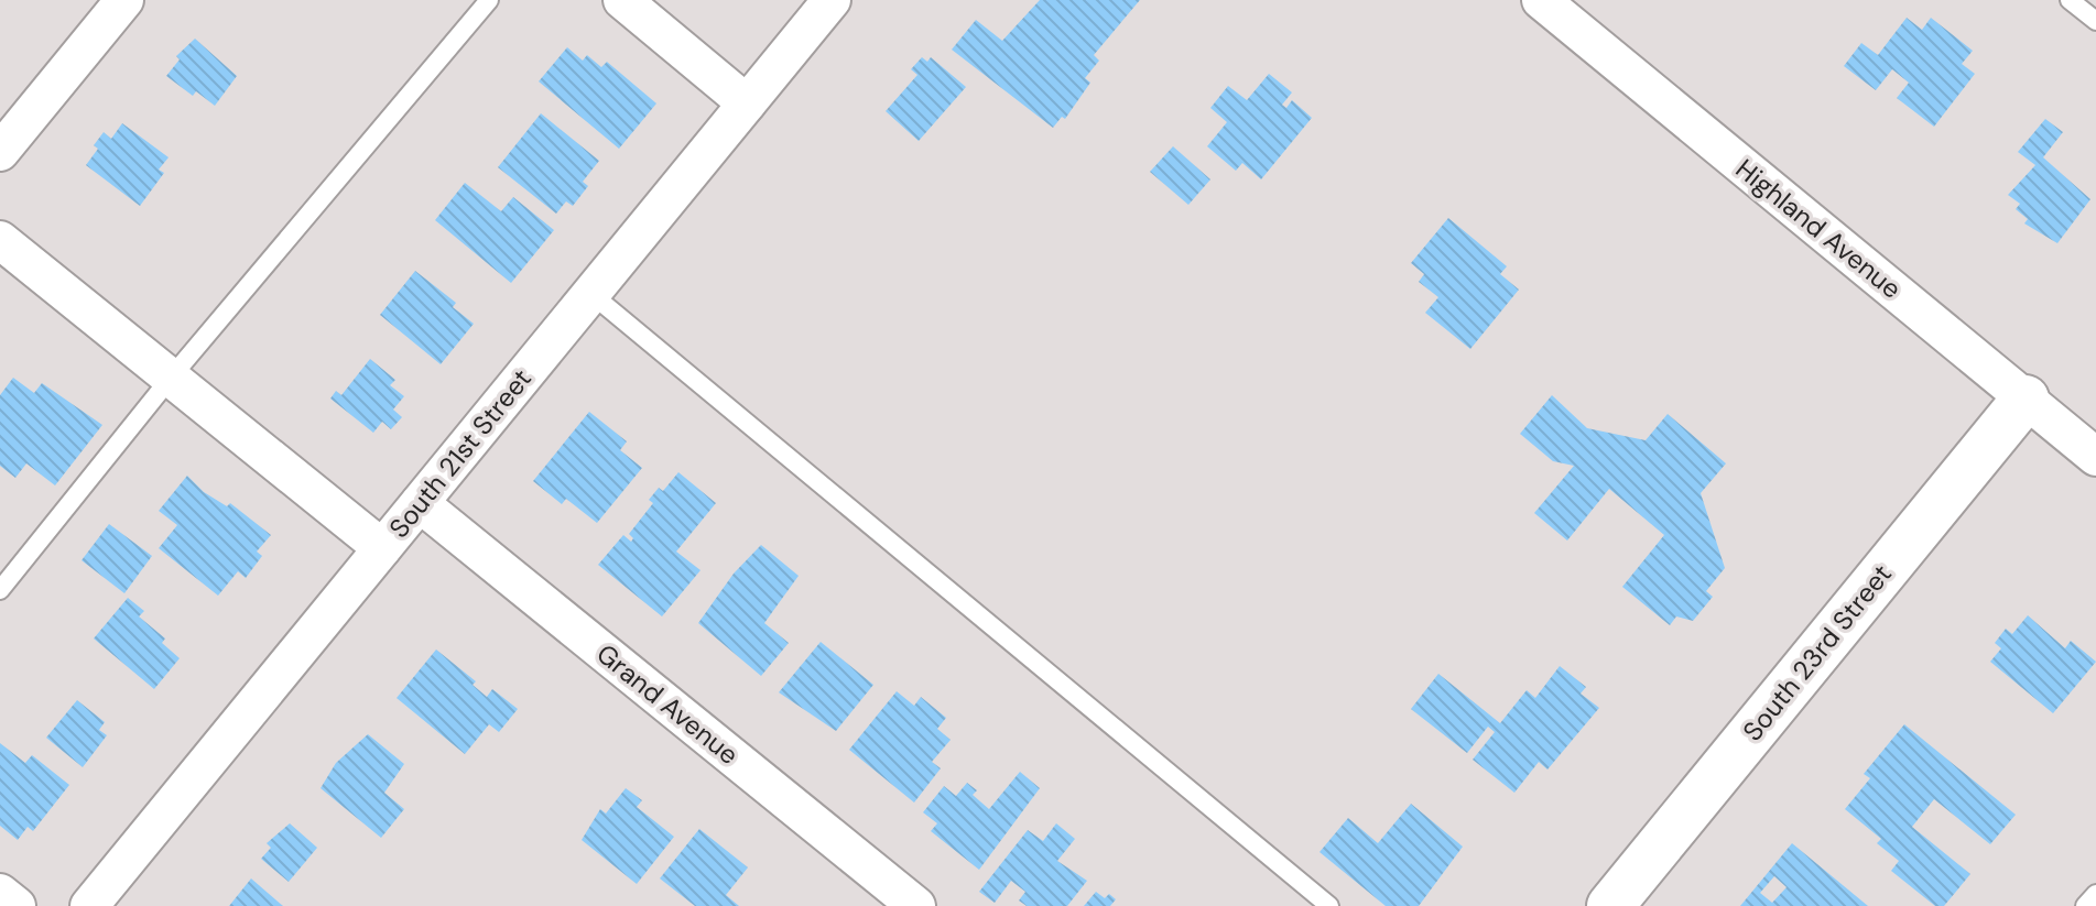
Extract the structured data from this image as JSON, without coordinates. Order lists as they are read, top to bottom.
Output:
{
  "streets": {
    "street": [
      "Highland Avenue",
      "South 21st Street",
      "South 23rd Street",
      "Grand Avenue"
    ]
  },
  "crossings": [
    ["Highland Avenue", "South 23rd Street"],
    ["South 21st Street", "Grand Avenue"]
  ]
}
